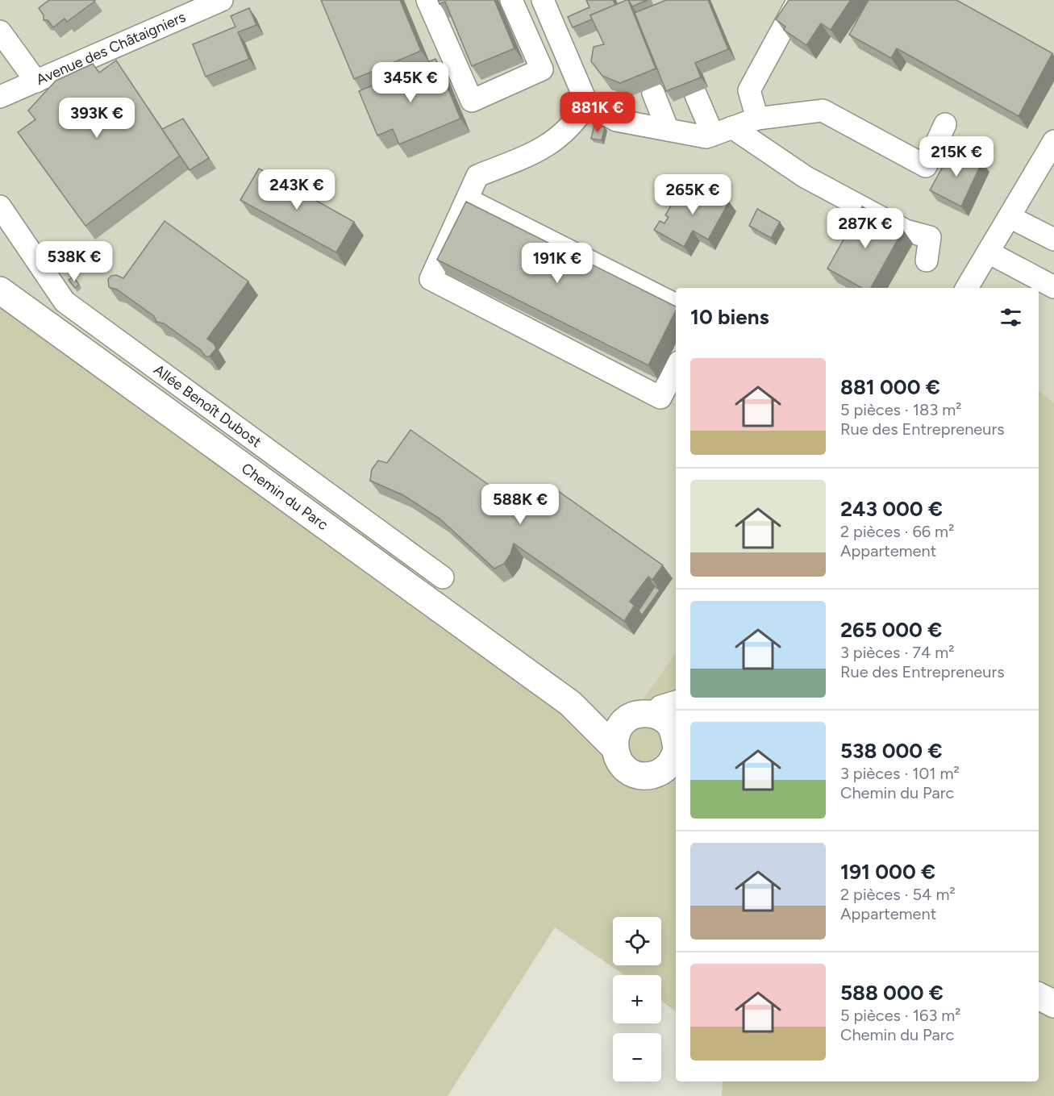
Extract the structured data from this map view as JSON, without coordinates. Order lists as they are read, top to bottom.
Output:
{
  "streets": {
    "main road": ["Chemin du Parc"],
    "street": ["Avenue des Châtaigniers", "Allée Benoît Dubost"]
  },
  "page": {
    "price": [
      "345K €",
      "881K €",
      "393K €",
      "215K €",
      "243K €",
      "265K €",
      "287K €",
      "538K €",
      "191K €",
      "588K €"
    ],
    "heading": "10 biens",
    "list": [
      {
        "name": "881 000 €",
        "note": "5 pièces · 183 m² · Rue des Entrepreneurs"
      },
      {
        "name": "243 000 €",
        "note": "2 pièces · 66 m² · Appartement"
      },
      {
        "name": "265 000 €",
        "note": "3 pièces · 74 m² · Rue des Entrepreneurs"
      },
      {
        "name": "538 000 €",
        "note": "3 pièces · 101 m² · Chemin du Parc"
      },
      {
        "name": "191 000 €",
        "note": "2 pièces · 54 m² · Appartement"
      },
      {
        "name": "588 000 €",
        "note": "5 pièces · 163 m² · Chemin du Parc"
      }
    ],
    "map_buttons": ["+", "−"]
  }
}
